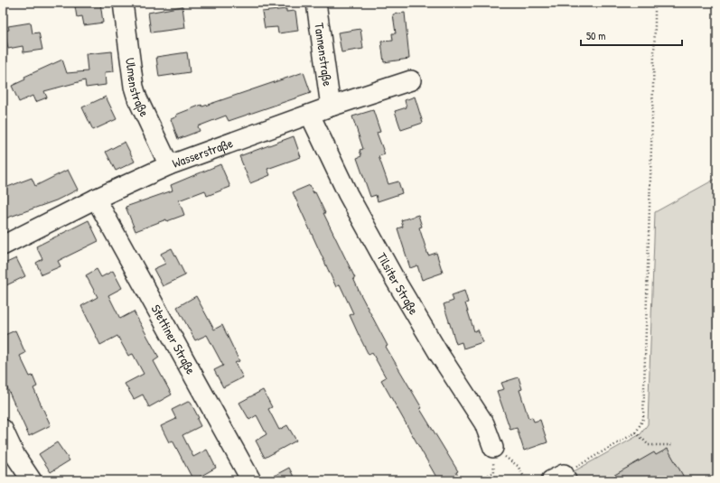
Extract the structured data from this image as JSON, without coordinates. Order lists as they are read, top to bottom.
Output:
{
  "streets": {
    "street": [
      "Tannenstraße",
      "Ulmenstraße",
      "Wasserstraße",
      "Tilsiter Straße",
      "Stettiner Straße"
    ]
  },
  "crossings": [
    ["Tannenstraße", "Wasserstraße"],
    ["Ulmenstraße", "Wasserstraße"],
    ["Wasserstraße", "Tilsiter Straße"],
    ["Wasserstraße", "Stettiner Straße"]
  ],
  "scale_bar": "50 m"
}
